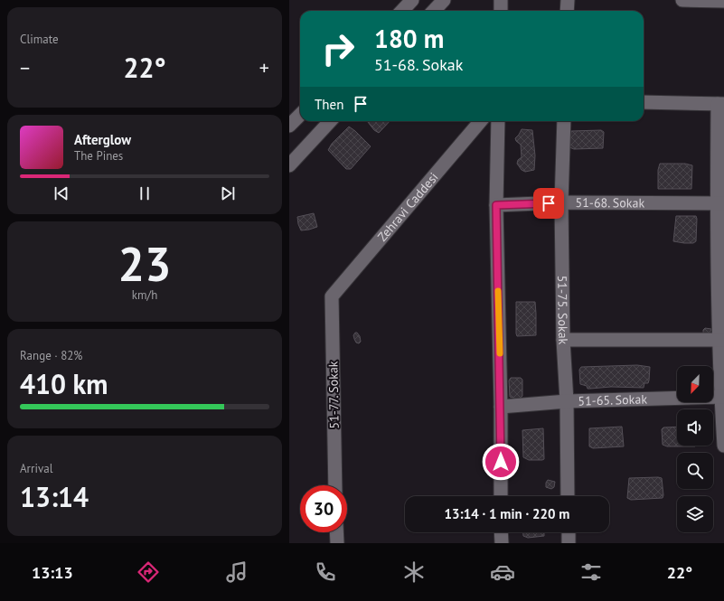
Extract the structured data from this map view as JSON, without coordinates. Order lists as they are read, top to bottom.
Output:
{
  "streets": {
    "street": [
      "51-68. Sokak",
      "Zehravi Caddesi",
      "51-75. Sokak",
      "51-77. Sokak",
      "51-65. Sokak"
    ]
  },
  "crossings": [
    ["51-68. Sokak", "51-75. Sokak"],
    ["Zehravi Caddesi", "51-77. Sokak"],
    ["51-75. Sokak", "51-65. Sokak"]
  ],
  "north": "bottom left",
  "page": {
    "tile": [
      "Climate",
      ["23", "km/h"],
      ["Range · 82%", "410 km"],
      ["Arrival", "13:14"]
    ],
    "turn": ["180 m", "51-68. Sokak"],
    "heat": ["−", "22°", "+"],
    "then": "Then",
    "song": ["Afterglow", "The Pines"],
    "limit": "30",
    "trip": "13:14 · 1 min · 220 m",
    "tabs": ["13:13", "22°"]
  }
}
